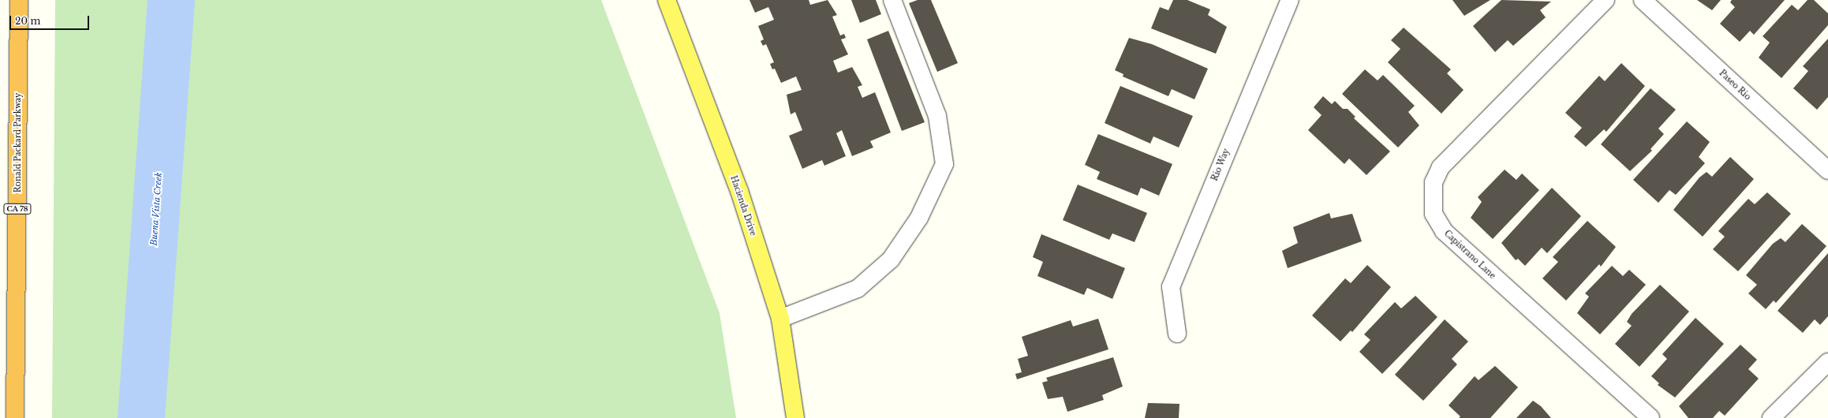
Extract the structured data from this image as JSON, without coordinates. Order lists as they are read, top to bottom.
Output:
{
  "streets": {
    "highway": ["Ronald Packard Parkway", "CA 78"],
    "main road": ["Hacienda Drive"],
    "street": ["Paseo Rio", "Rio Way", "Capistrano Lane"]
  },
  "water": ["Buena Vista Creek"],
  "scale_bar": "20 m"
}
